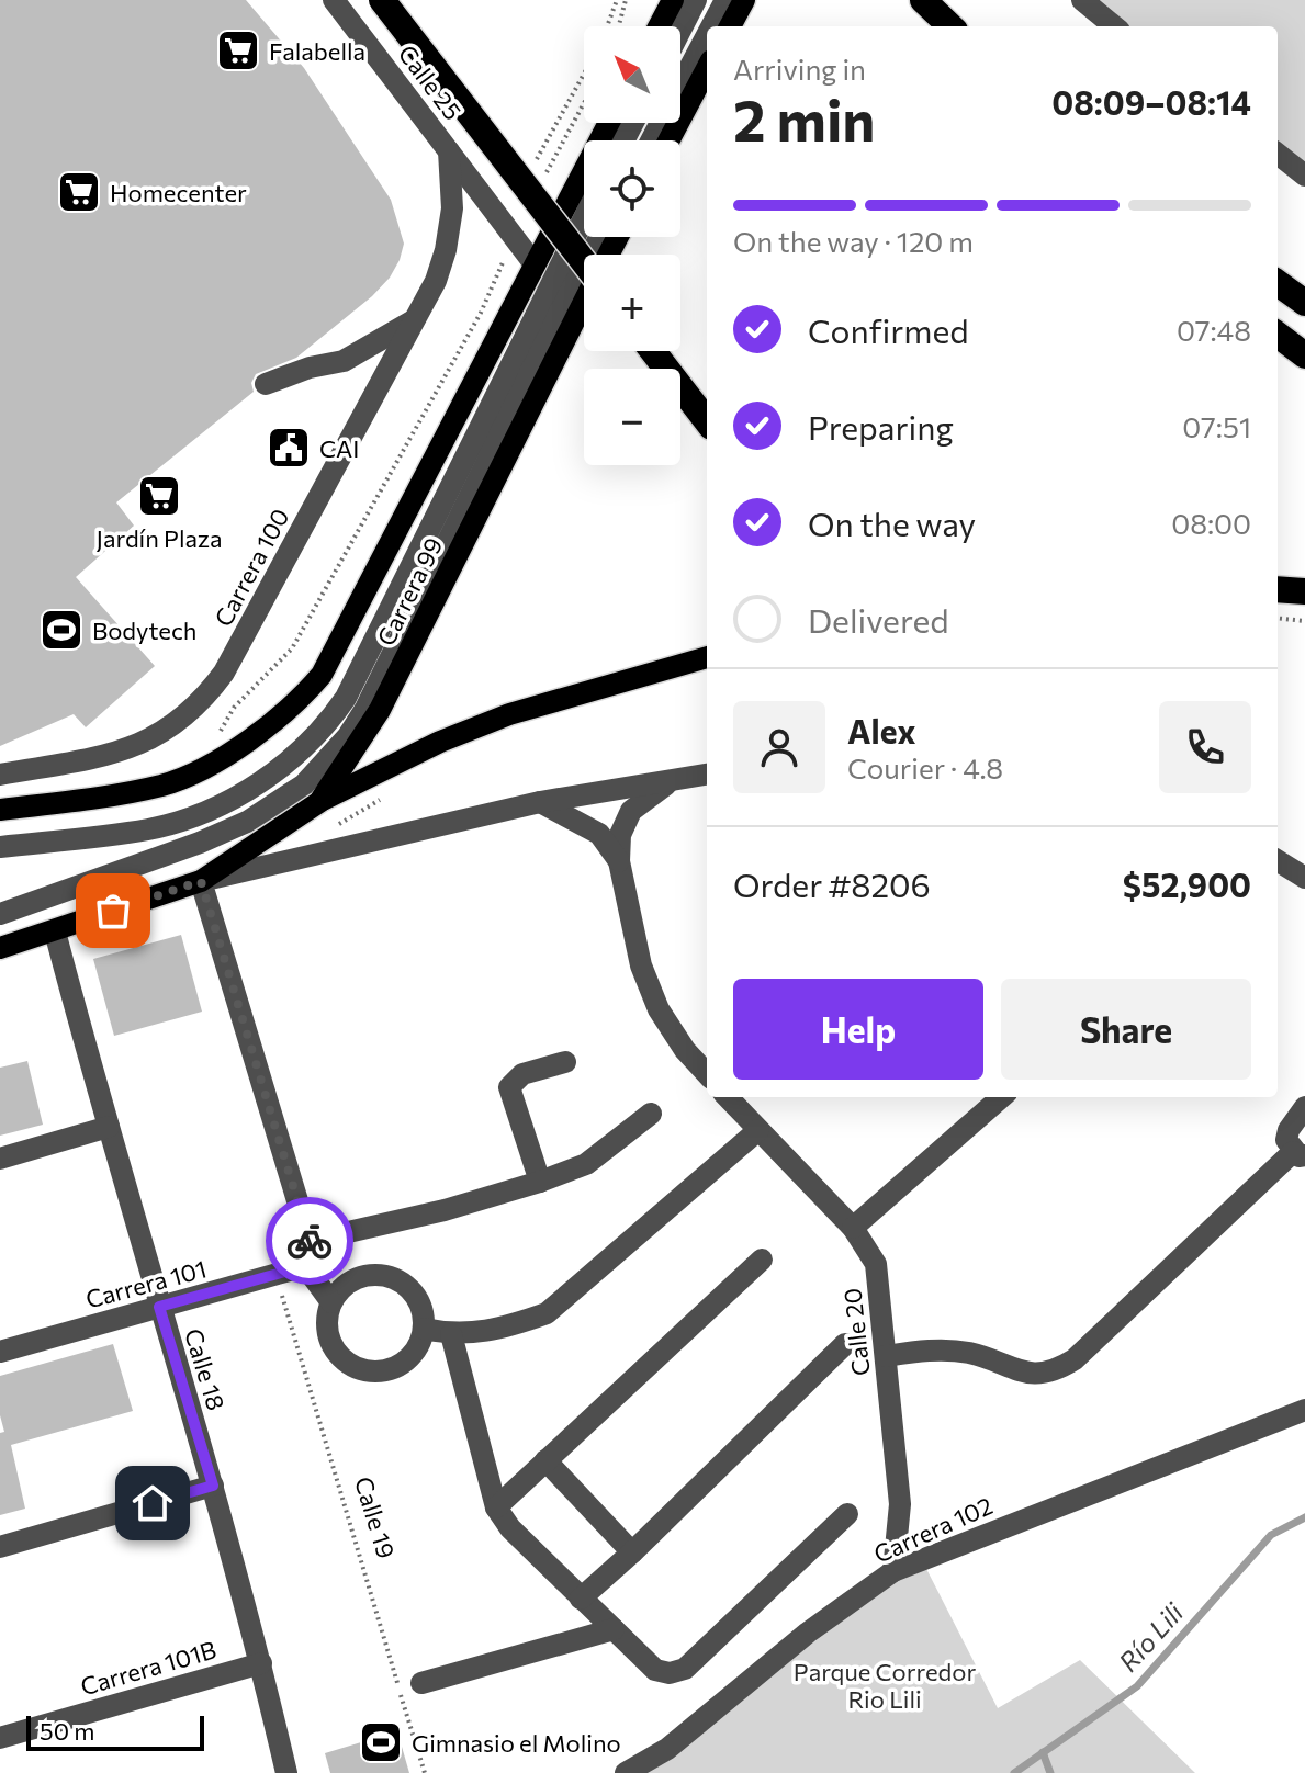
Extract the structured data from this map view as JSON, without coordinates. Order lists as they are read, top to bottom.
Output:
{
  "streets": {
    "main road": ["Carrera 99"],
    "street": [
      "Calle 25",
      "Carrera 100",
      "Carrera 101",
      "Calle 20",
      "Calle 18",
      "Carrera 102",
      "Carrera 101B"
    ],
    "path": ["Calle 19"]
  },
  "crossings": [
    ["Calle 25", "Carrera 100"],
    ["Carrera 101", "Calle 18"],
    ["Carrera 101", "Calle 19"],
    ["Calle 20", "Carrera 102"],
    ["Calle 18", "Carrera 101B"]
  ],
  "water": ["Río Lili"],
  "parks": ["Parque Corredor Rio Lili"],
  "places": {
    "supermarket": ["Falabella", "Homecenter", "Jardín Plaza"],
    "public building": ["CAI"],
    "sports": ["Bodytech", "Gimnasio el Molino"]
  },
  "scale_bar": "50 m",
  "north": "top left",
  "page": {
    "map_buttons": ["+", "−"],
    "heading": ["2 min", "Arriving in", "08:09–08:14"],
    "panel": [
      "Alex",
      "Courier · 4.8",
      "Order #8206",
      "$52,900"
    ],
    "bar": "On the way · 120 m",
    "list": [
      ["Confirmed", "07:48"],
      ["Preparing", "07:51"],
      ["On the way", "08:00"],
      "Delivered"
    ],
    "buttons": ["Help", "Share"],
    "scale": "50 m"
  }
}
